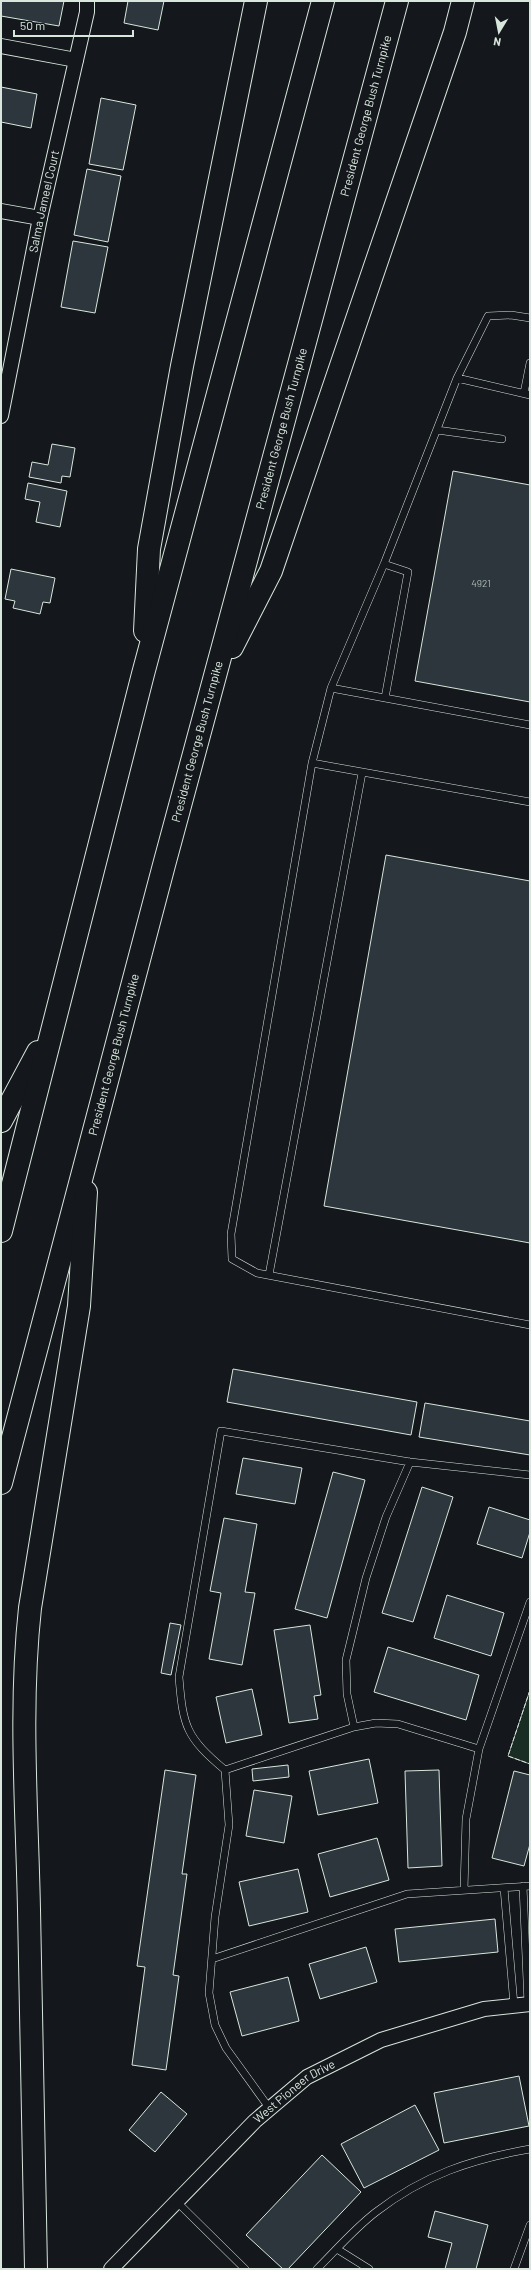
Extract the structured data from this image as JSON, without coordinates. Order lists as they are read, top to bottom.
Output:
{
  "streets": {
    "highway": ["President George Bush Turnpike"],
    "street": ["Salma Jameel Court", "West Pioneer Drive"]
  },
  "house_numbers": ["4921"],
  "scale_bar": "50 m",
  "north": "bottom"
}
